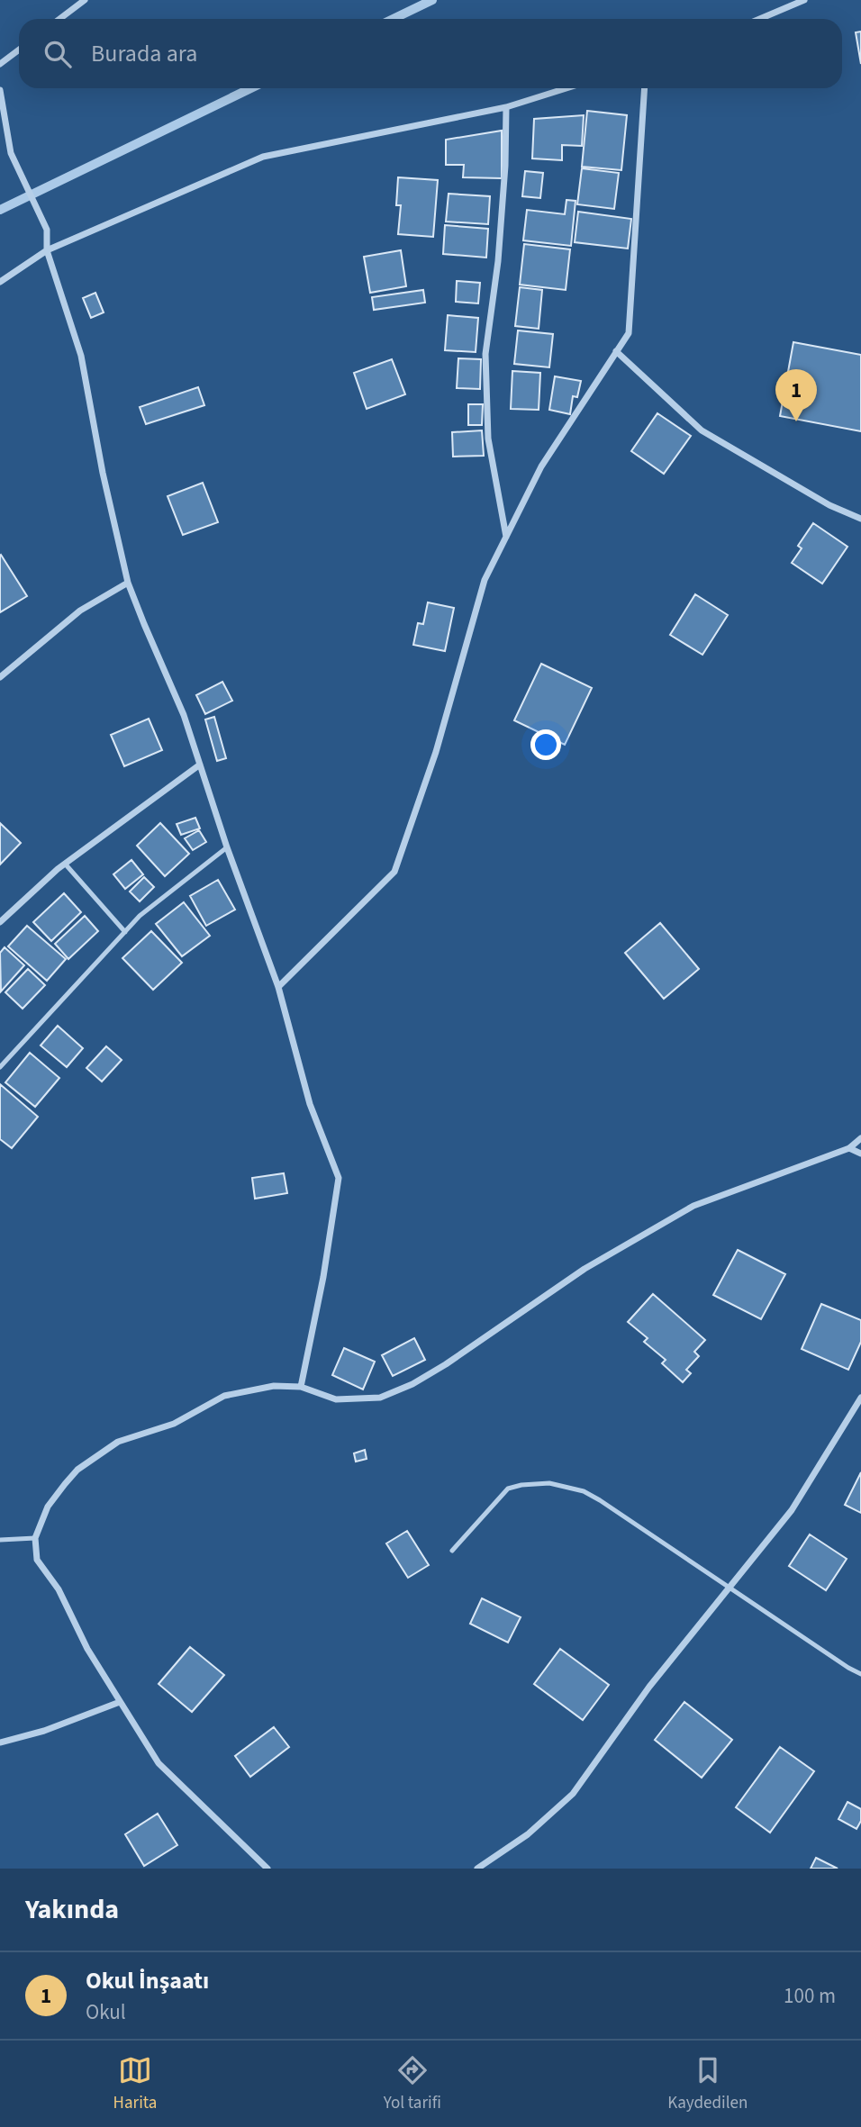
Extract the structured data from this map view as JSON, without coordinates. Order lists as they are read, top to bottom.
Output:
{
  "page": {
    "search": "Burada ara",
    "pins": "1",
    "heading": "Yakında",
    "list": [
      {
        "mark": "1",
        "name": "Okul İnşaatı",
        "note": "Okul",
        "value": "100 m"
      }
    ],
    "nav": ["Harita", "Yol tarifi", "Kaydedilen"]
  }
}
